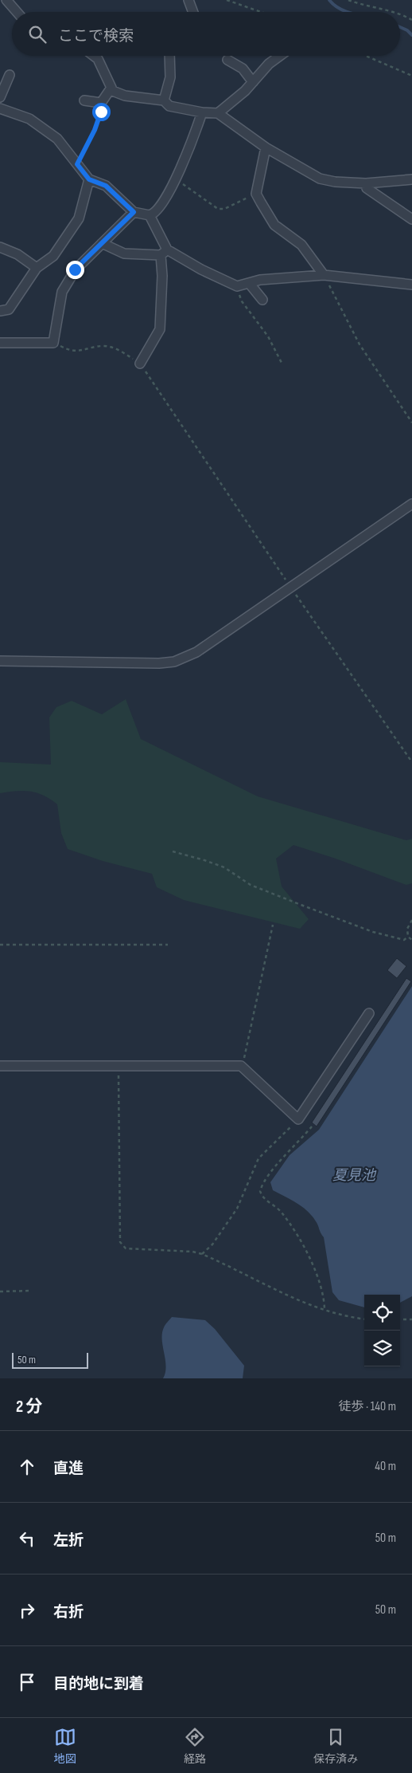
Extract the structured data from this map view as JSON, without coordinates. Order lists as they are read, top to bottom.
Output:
{
  "water": ["夏見池"],
  "scale_bar": "50 m",
  "page": {
    "search": "ここで検索",
    "scale": "50 m",
    "heading": ["2 分", "徒歩 · 140 m"],
    "list": [
      ["直進", "40 m"],
      ["左折", "50 m"],
      ["右折", "50 m"],
      "目的地に到着"
    ],
    "nav": ["地図", "経路", "保存済み"]
  }
}
